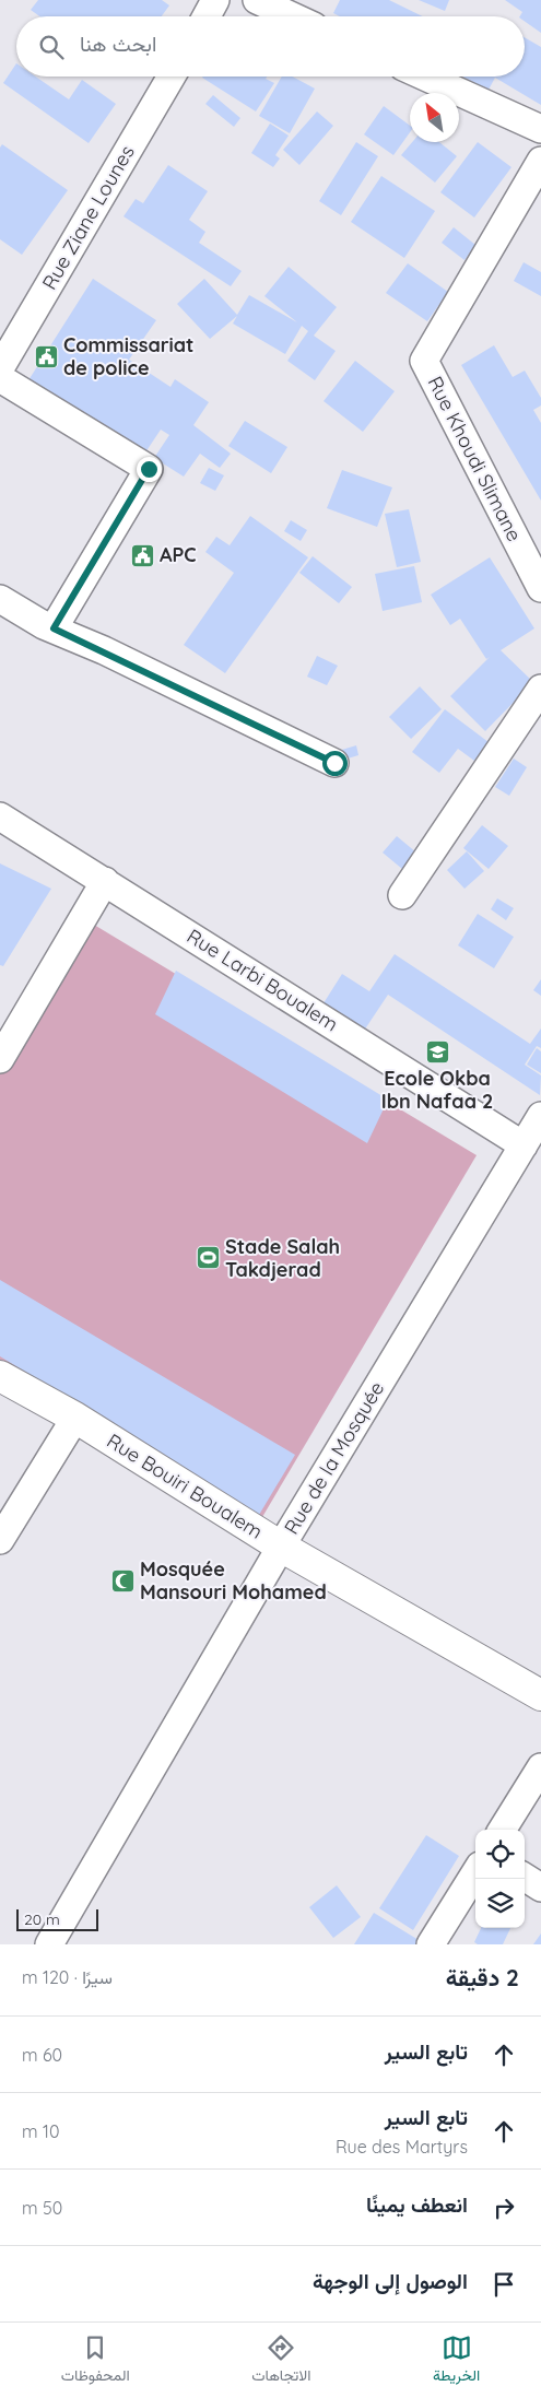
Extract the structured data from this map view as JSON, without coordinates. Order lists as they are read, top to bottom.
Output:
{
  "streets": {
    "main road": ["Rue Bouiri Boualem"],
    "street": [
      "Rue Ziane Lounes",
      "Rue Khoudi Slimane",
      "Rue Larbi Boualem",
      "Rue de la Mosquée"
    ]
  },
  "crossings": [
    ["Rue Larbi Boualem", "Rue de la Mosquée"],
    ["Rue de la Mosquée", "Rue Bouiri Boualem"]
  ],
  "places": {
    "public building": ["Commissariat de police", "APC"],
    "school or university": ["Ecole Okba Ibn Nafaa 2"],
    "sports": ["Stade Salah Takdjerad"],
    "mosque": ["Mosquée Mansouri Mohamed"]
  },
  "scale_bar": "20 m",
  "north": "top left",
  "page": {
    "search": "ابحث هنا",
    "scale": "20 m",
    "heading": ["2 دقيقة", "سيرًا · 120 m"],
    "list": [
      ["تابع السير", "60 m"],
      ["تابع السير", "Rue des Martyrs", "10 m"],
      ["انعطف يمينًا", "50 m"],
      "الوصول إلى الوجهة"
    ],
    "nav": ["الخريطة", "الاتجاهات", "المحفوظات"]
  }
}
